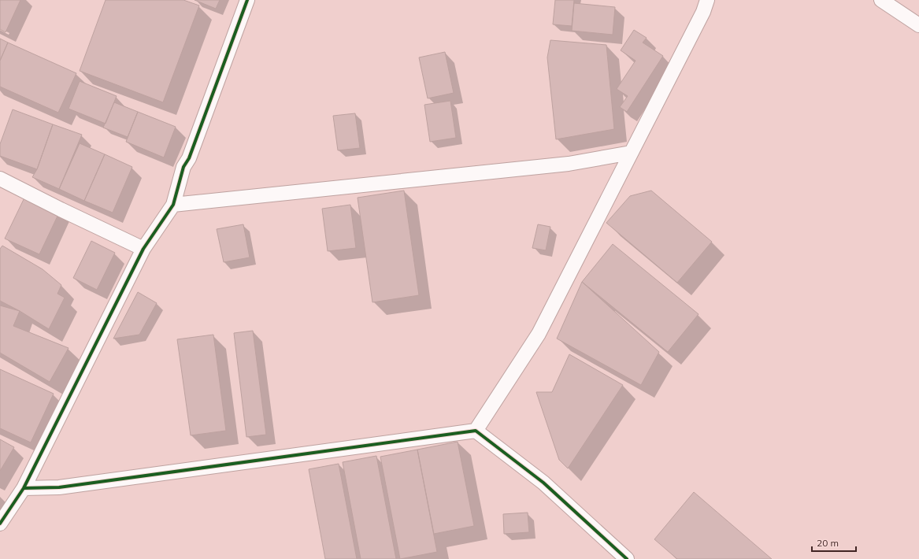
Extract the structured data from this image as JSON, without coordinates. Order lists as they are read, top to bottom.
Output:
{
  "scale_bar": "20 m"
}
